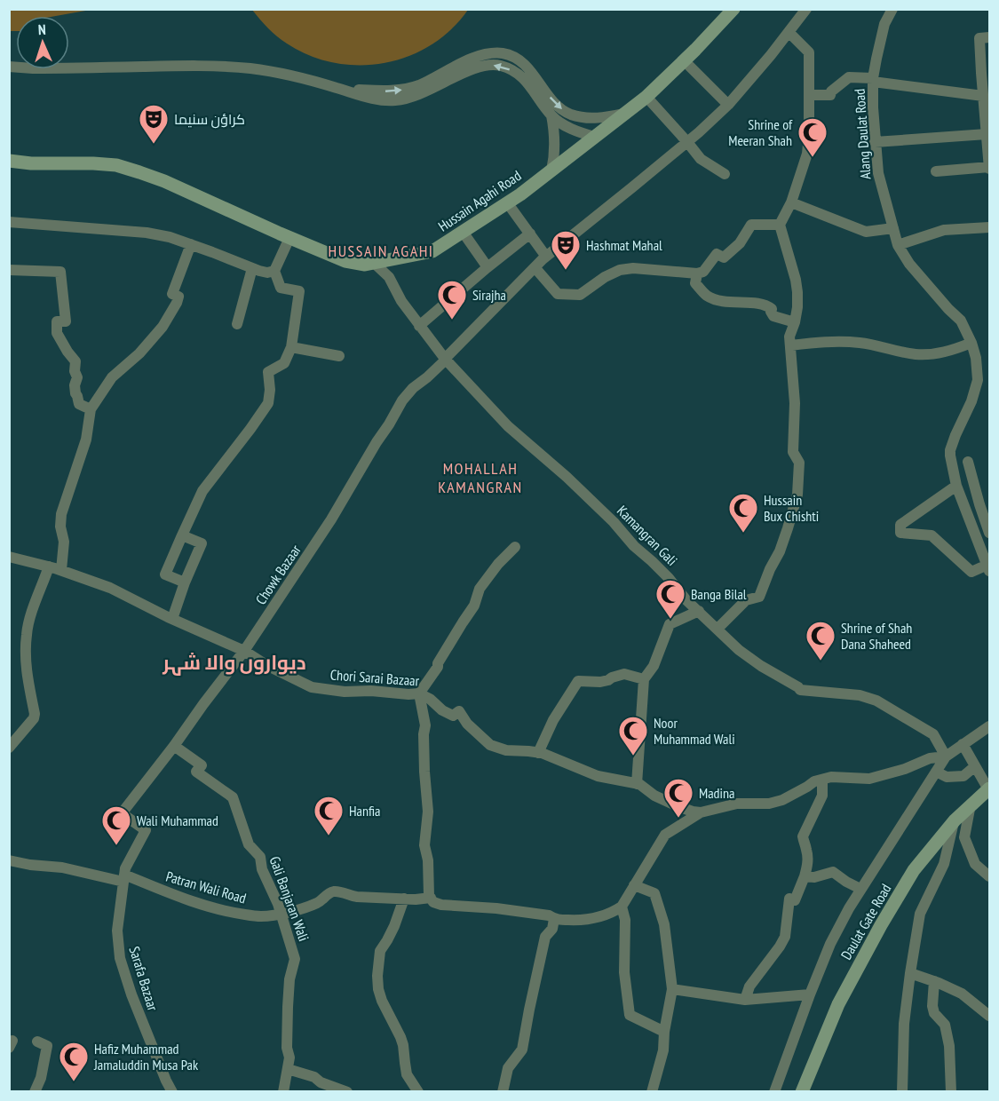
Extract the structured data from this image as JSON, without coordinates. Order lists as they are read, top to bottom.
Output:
{
  "streets": {
    "main road": ["Hussain Agahi Road", "Daulat Gate Road"],
    "street": [
      "Alang Daulat Road",
      "Kamangran Gali",
      "Chowk Bazaar",
      "Chori Sarai Bazaar",
      "Patran Wali Road",
      "Gali Banjaran Wali",
      "Sarafa Bazaar"
    ]
  },
  "crossings": [
    ["Hussain Agahi Road", "Kamangran Gali"],
    ["Kamangran Gali", "Chowk Bazaar"],
    ["Kamangran Gali", "Chori Sarai Bazaar"],
    ["Chowk Bazaar", "Chori Sarai Bazaar"],
    ["Chowk Bazaar", "Patran Wali Road"],
    ["Chowk Bazaar", "Gali Banjaran Wali"],
    ["Chowk Bazaar", "Sarafa Bazaar"],
    ["Patran Wali Road", "Gali Banjaran Wali"],
    ["Patran Wali Road", "Sarafa Bazaar"]
  ],
  "districts": ["HUSSAIN AGAHI", "MOHALLAH KAMANGRAN", "دیواروں والا شہر"],
  "places": {
    "theatre": ["کراؤن سنیما", "Hashmat Mahal"],
    "mosque": [
      "Shrine of Meeran Shah",
      "Sirajha",
      "Hussain Bux Chishti",
      "Banga Bilal",
      "Shrine of Shah Dana Shaheed",
      "Noor Muhammad Wali",
      "Madina",
      "Hanfia",
      "Wali Muhammad",
      "Hafiz Muhammad Jamaluddin Musa Pak"
    ]
  },
  "north": "top"
}
